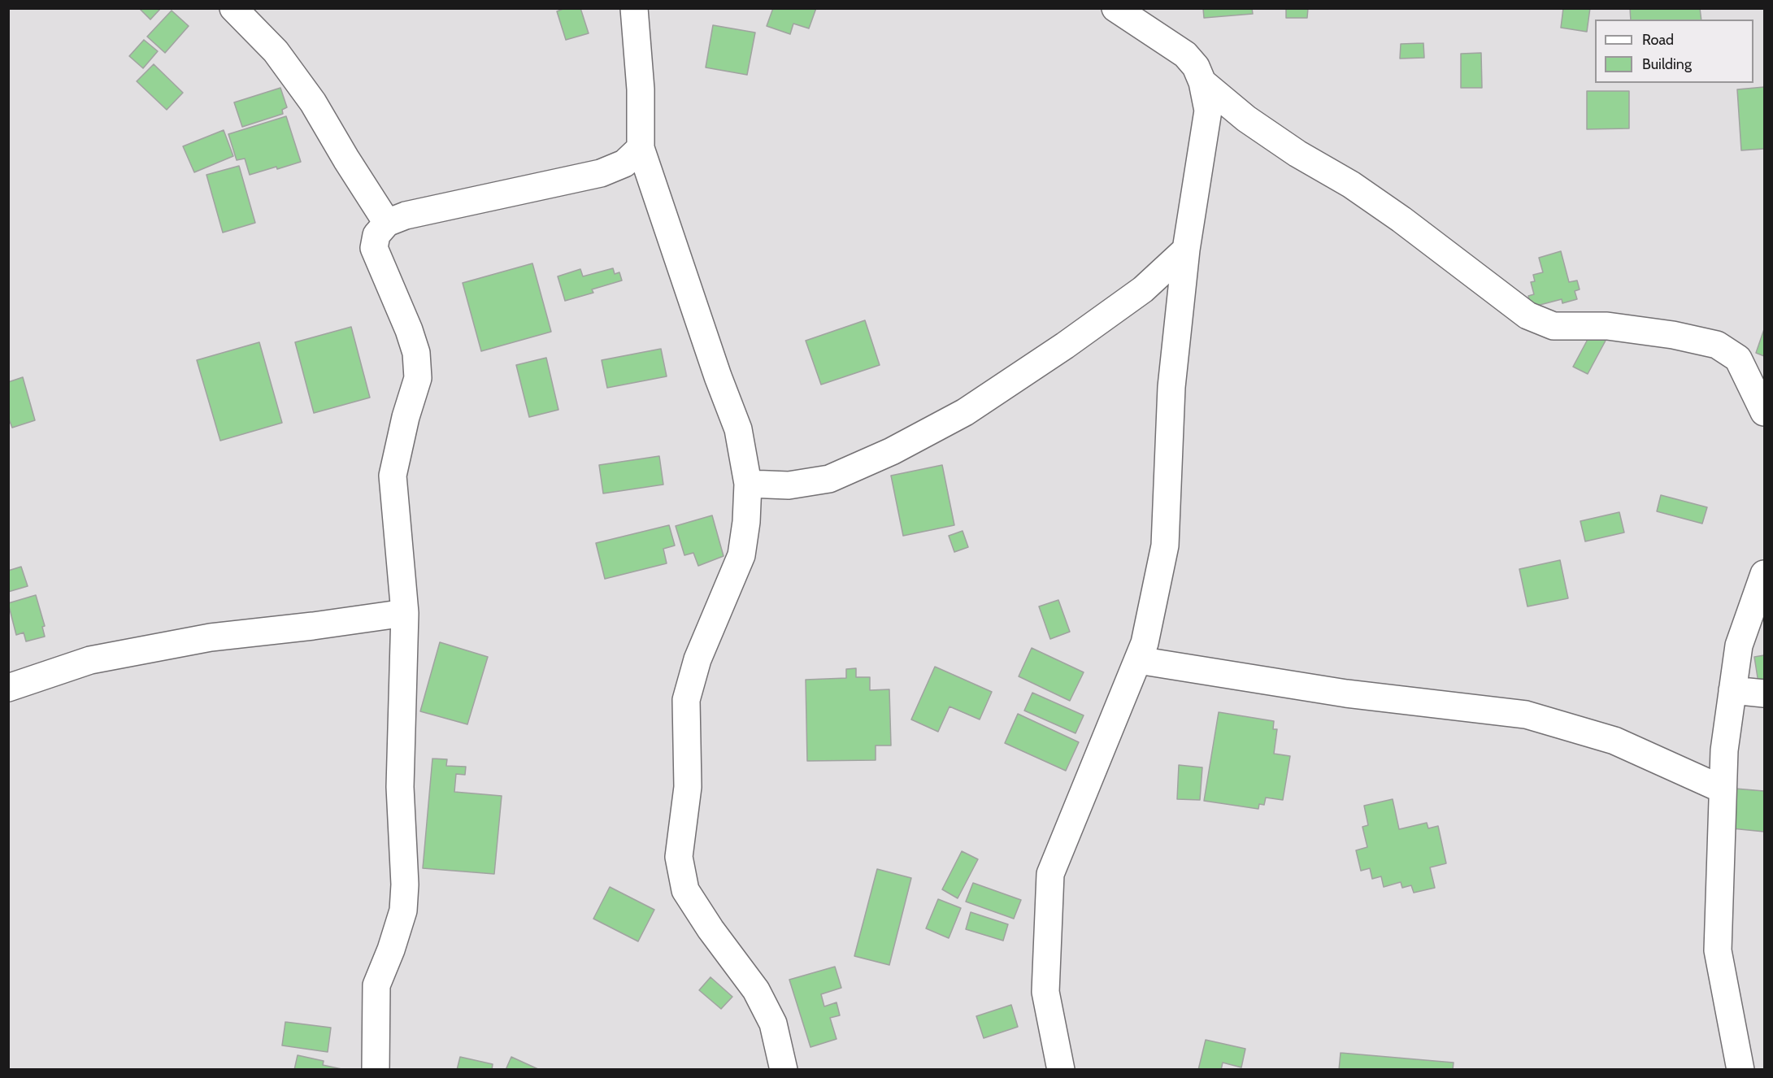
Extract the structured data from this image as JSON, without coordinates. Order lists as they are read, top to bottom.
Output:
{
  "legend": ["Road", "Building"]
}
